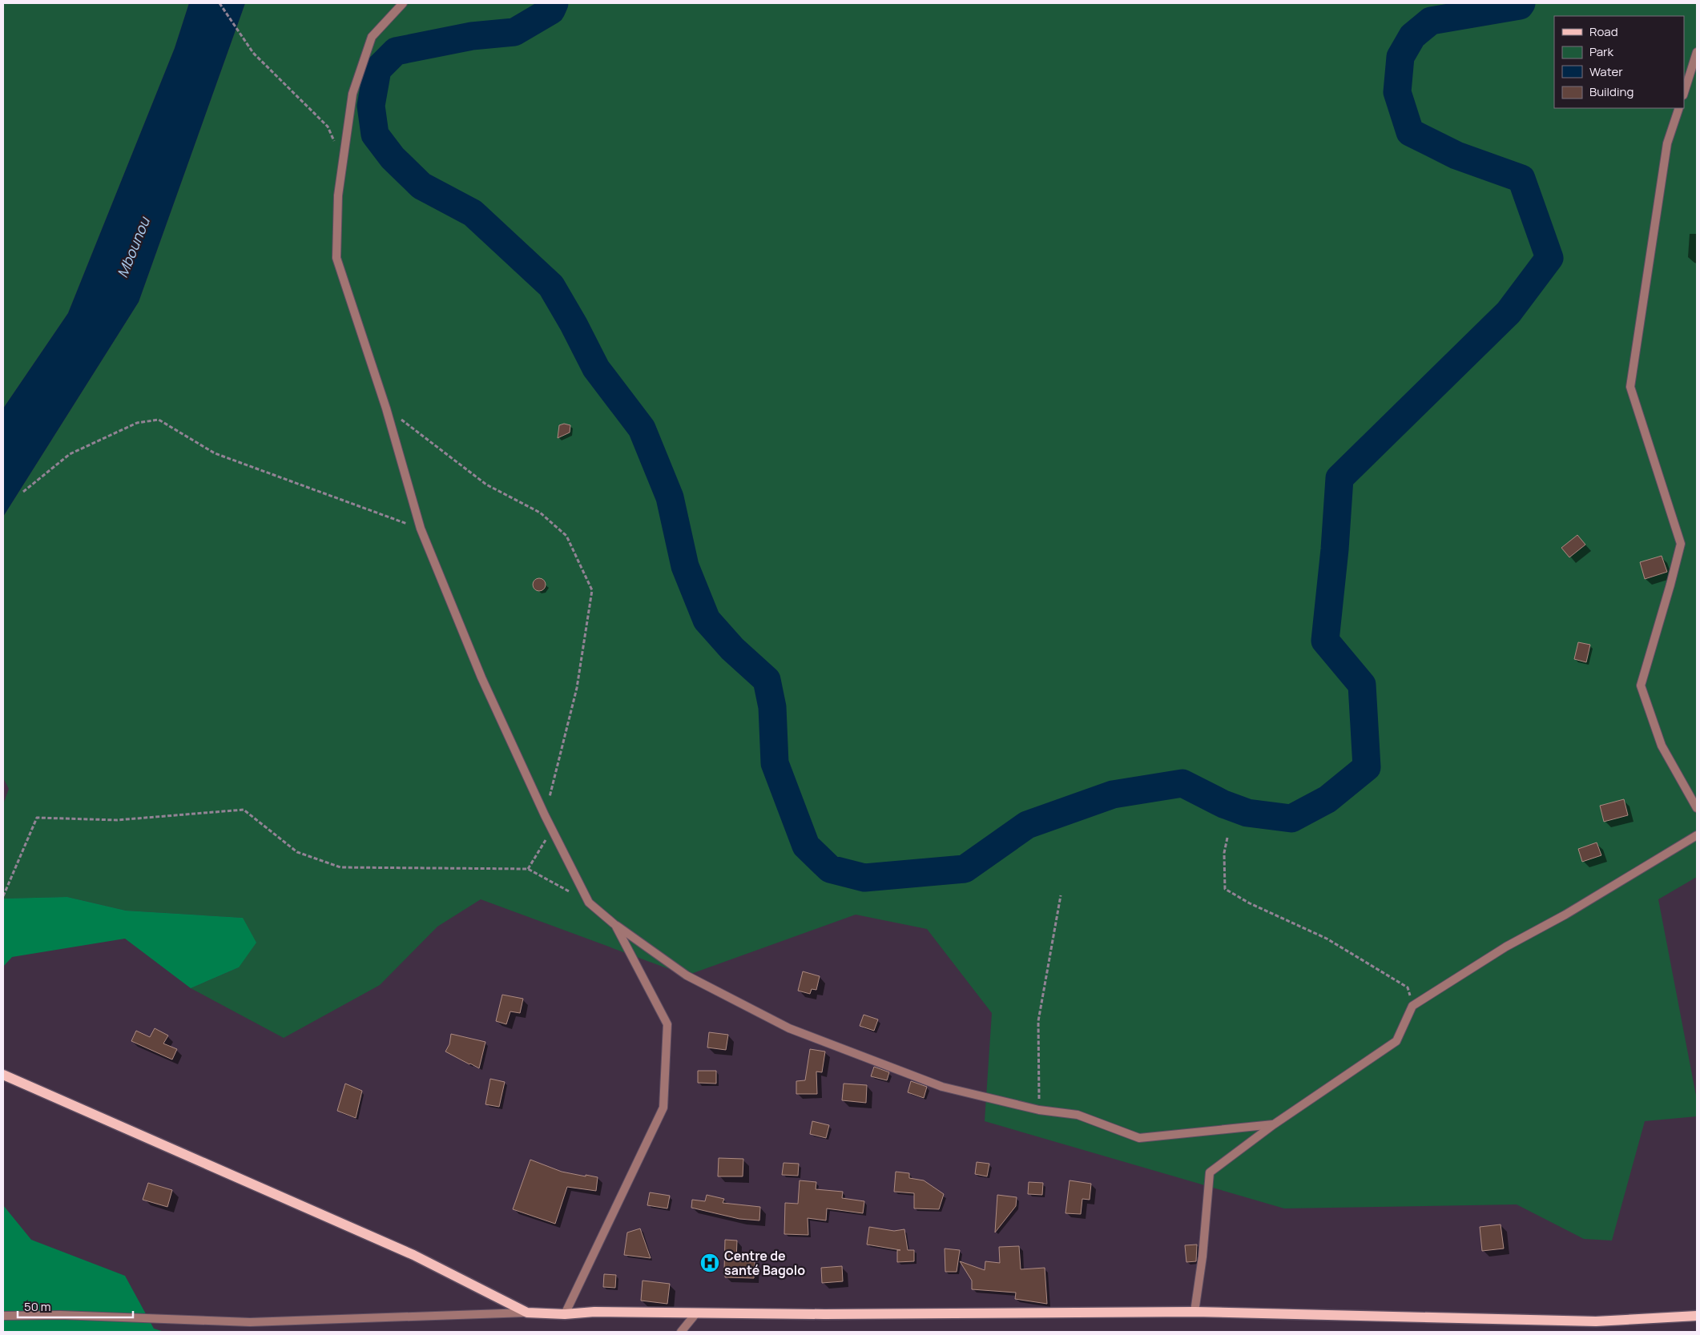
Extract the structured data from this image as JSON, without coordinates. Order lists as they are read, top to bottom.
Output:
{
  "water": ["Mbounou"],
  "places": {
    "hospital": ["Centre de santé Bagolo"]
  },
  "legend": [
    "Road",
    "Park",
    "Water",
    "Building"
  ],
  "scale_bar": "50 m"
}
